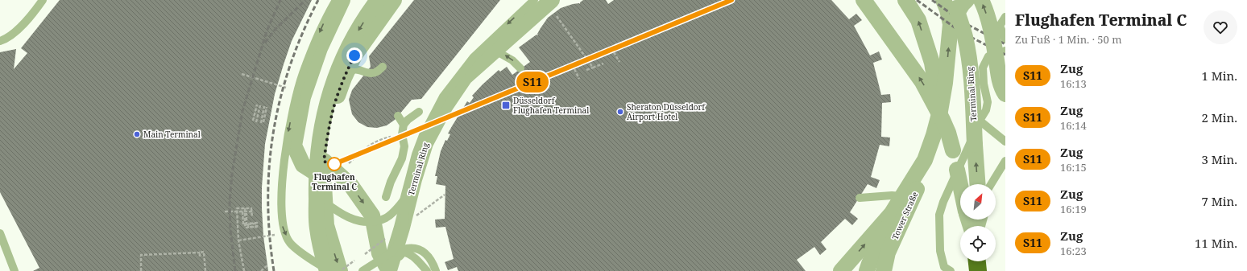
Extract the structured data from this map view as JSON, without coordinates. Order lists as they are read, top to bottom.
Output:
{
  "streets": {
    "street": ["Terminal Ring", "Tower Straße"]
  },
  "places": {
    "transit": ["Düsseldorf Flughafen Terminal"],
    "other": ["Sheraton Düsseldorf Airport Hotel", "Main Terminal", "Flughafen Terminal C"]
  },
  "north": "top right",
  "page": {
    "on_map": "S11",
    "heading": ["Flughafen Terminal C", "Zu Fuß · 1 Min. · 50 m"],
    "list": [
      {
        "mark": "S11",
        "name": "Zug",
        "note": "16:13",
        "value": "1 Min."
      },
      {
        "mark": "S11",
        "name": "Zug",
        "note": "16:14",
        "value": "2 Min."
      },
      {
        "mark": "S11",
        "name": "Zug",
        "note": "16:15",
        "value": "3 Min."
      },
      {
        "mark": "S11",
        "name": "Zug",
        "note": "16:19",
        "value": "7 Min."
      },
      {
        "mark": "S11",
        "name": "Zug",
        "note": "16:23",
        "value": "11 Min."
      }
    ]
  }
}
